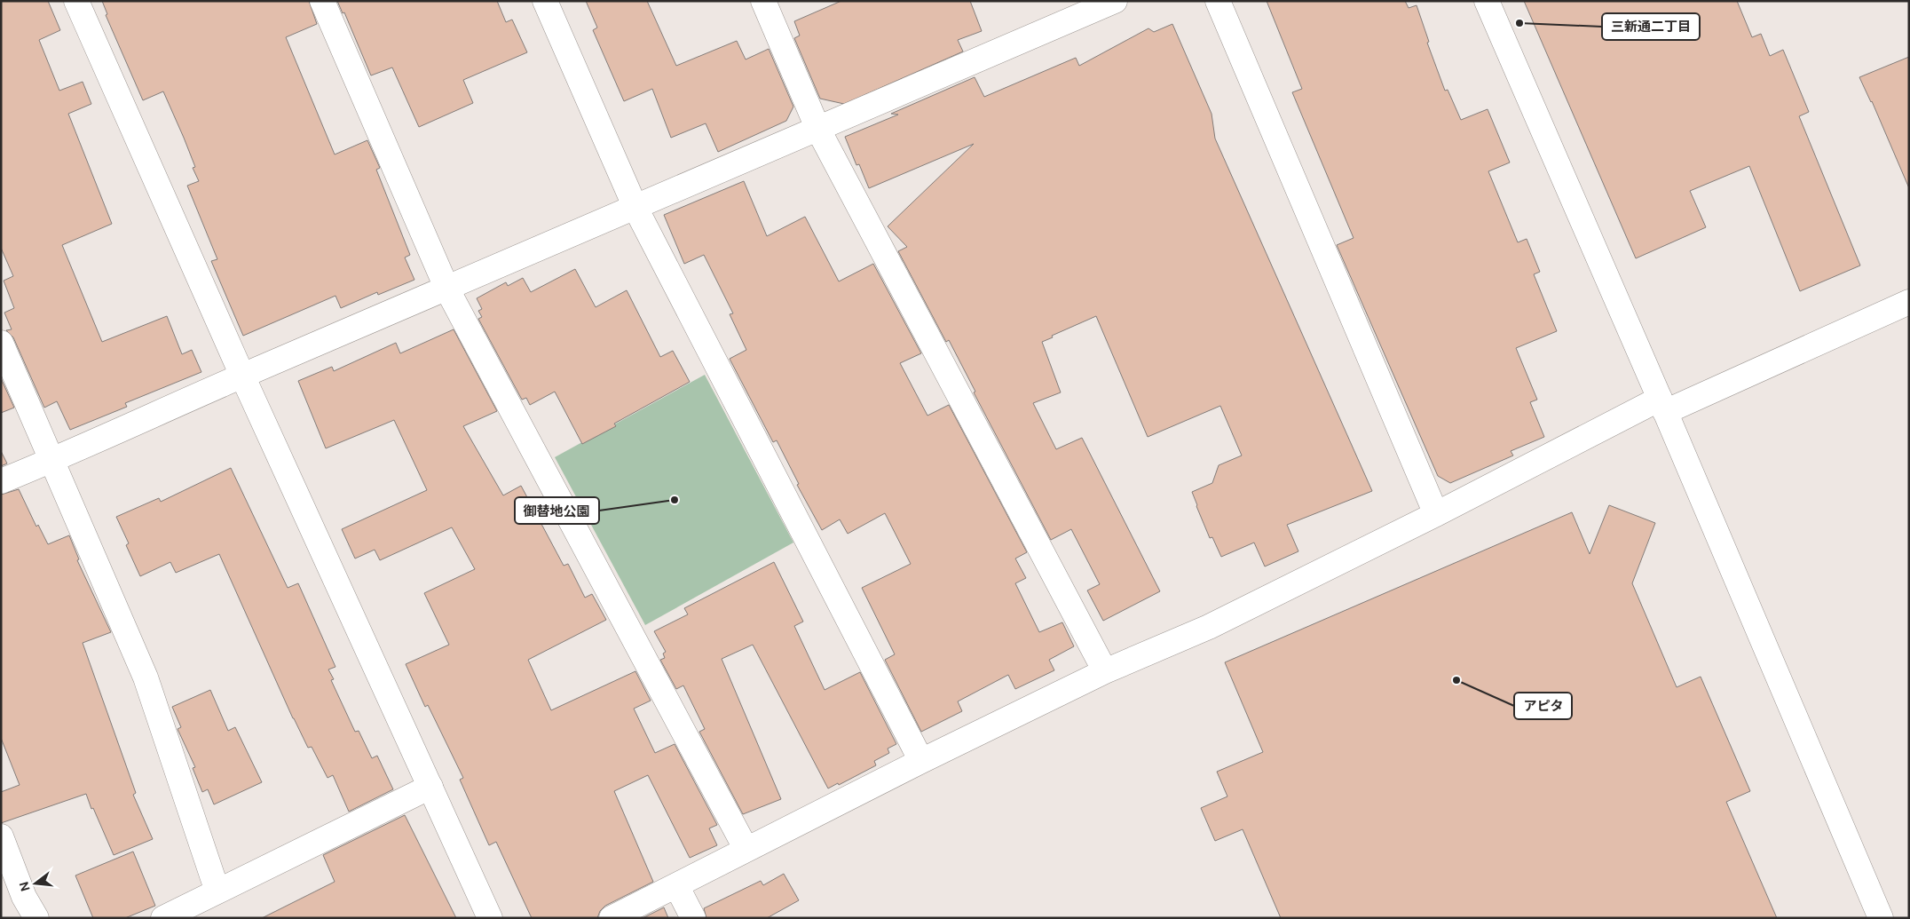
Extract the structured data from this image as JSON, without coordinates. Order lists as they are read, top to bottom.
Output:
{
  "places": ["三新通二丁目", "御替地公園", "アピタ"],
  "north": "left"
}
